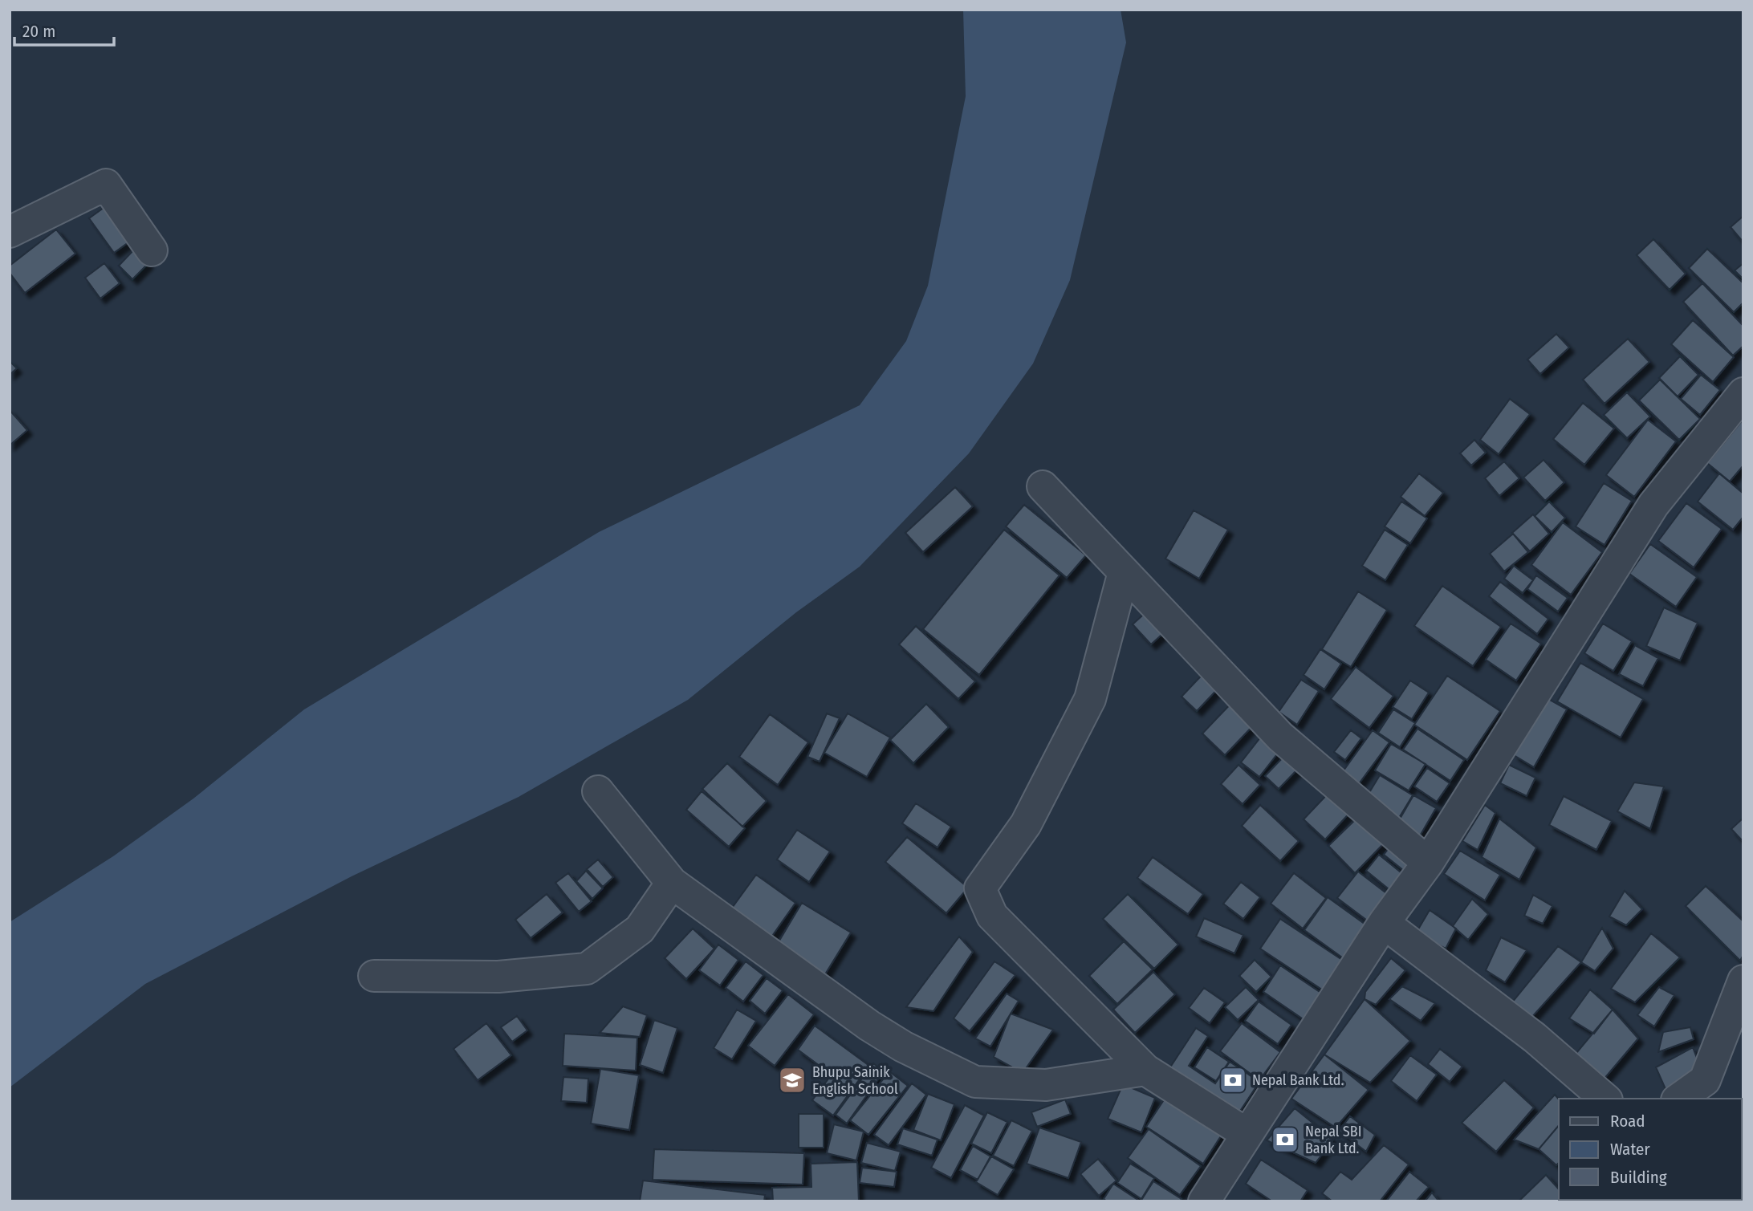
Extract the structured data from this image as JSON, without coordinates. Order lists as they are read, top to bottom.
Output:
{
  "places": {
    "school or university": ["Bhupu Sainik English School"],
    "bank": ["Nepal Bank Ltd.", "Nepal SBI Bank Ltd."]
  },
  "legend": ["Road", "Water", "Building"],
  "scale_bar": "20 m"
}
